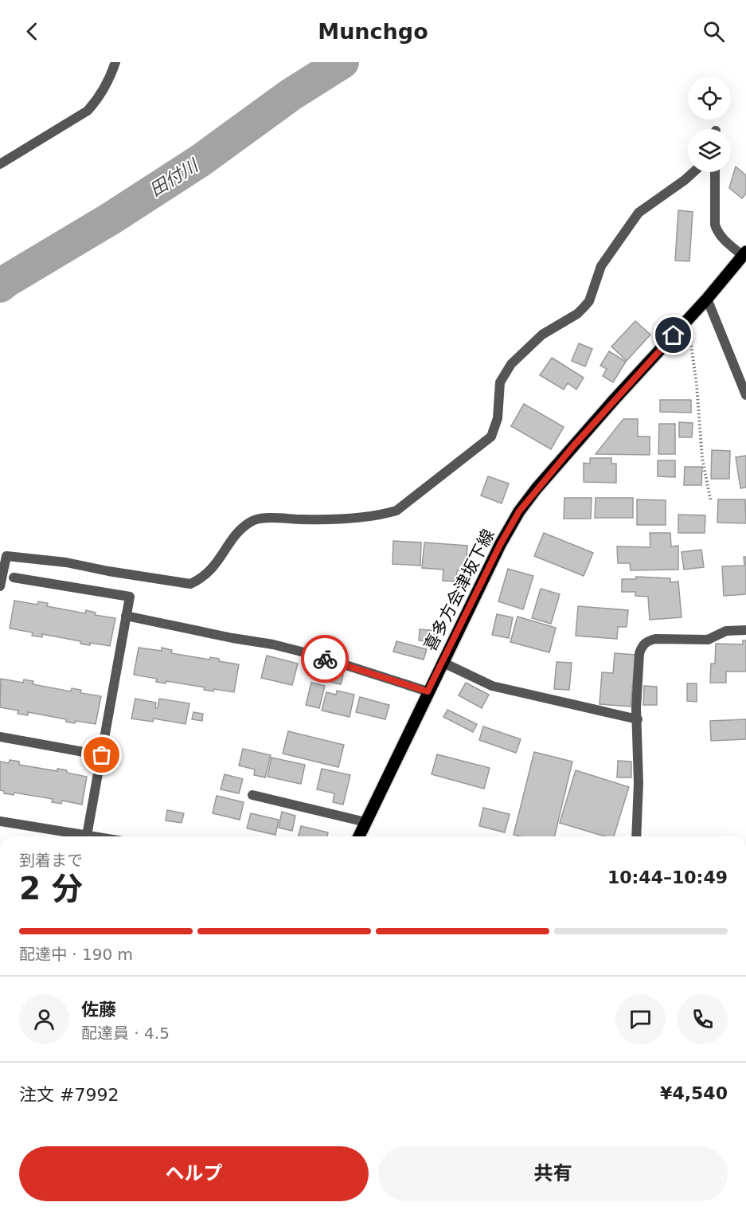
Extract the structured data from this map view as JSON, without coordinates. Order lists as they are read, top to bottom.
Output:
{
  "streets": {
    "main road": ["喜多方会津坂下線"]
  },
  "water": ["田付川"],
  "page": {
    "header": "Munchgo",
    "heading": ["2 分", "到着まで", "10:44–10:49"],
    "panel": [
      "佐藤",
      "配達員 · 4.5",
      "注文 #7992",
      "¥4,540"
    ],
    "bar": "配達中 · 190 m",
    "buttons": ["ヘルプ", "共有"]
  }
}
